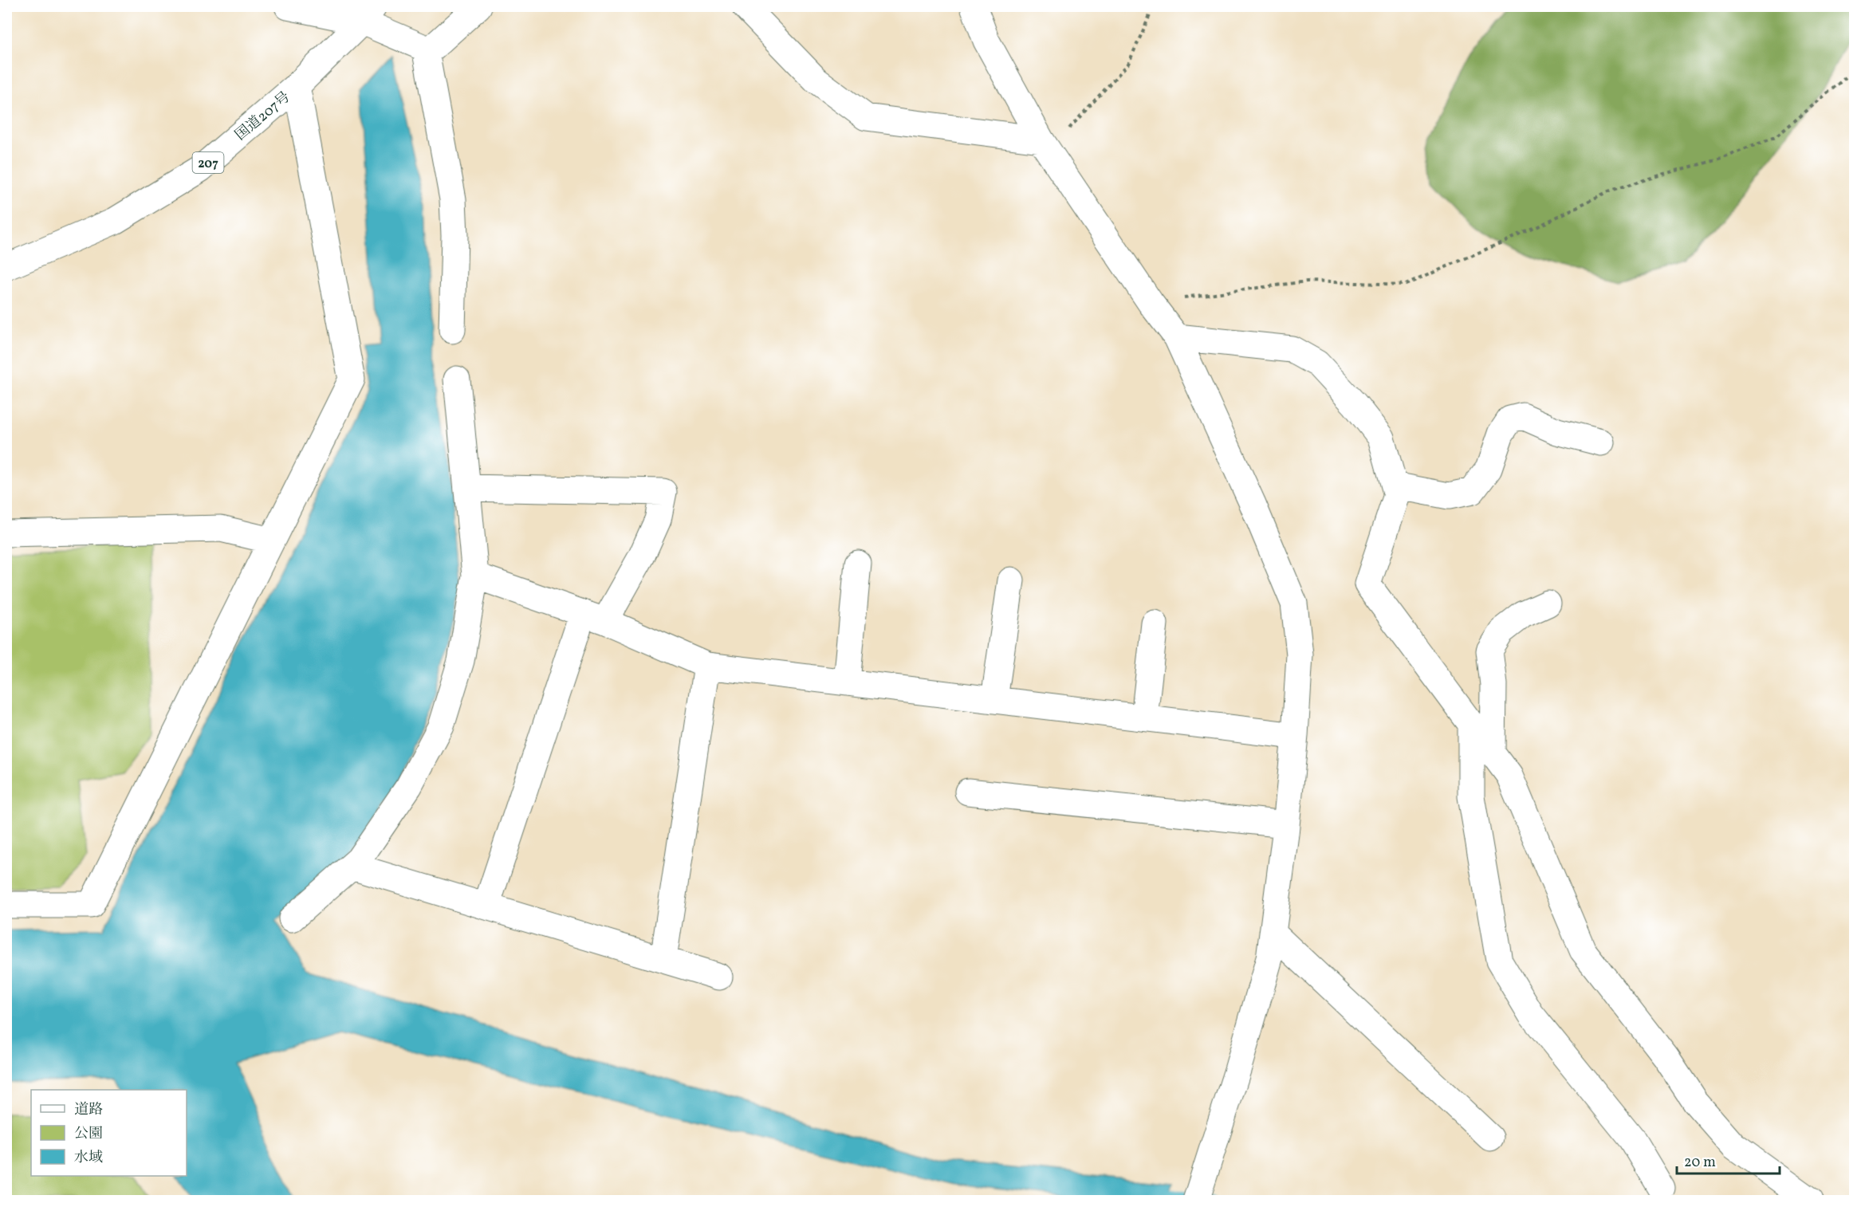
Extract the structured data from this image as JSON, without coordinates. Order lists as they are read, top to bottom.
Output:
{
  "streets": {
    "main road": ["国道207号", "207"]
  },
  "legend": ["道路", "公園", "水域"],
  "scale_bar": "20 m"
}
